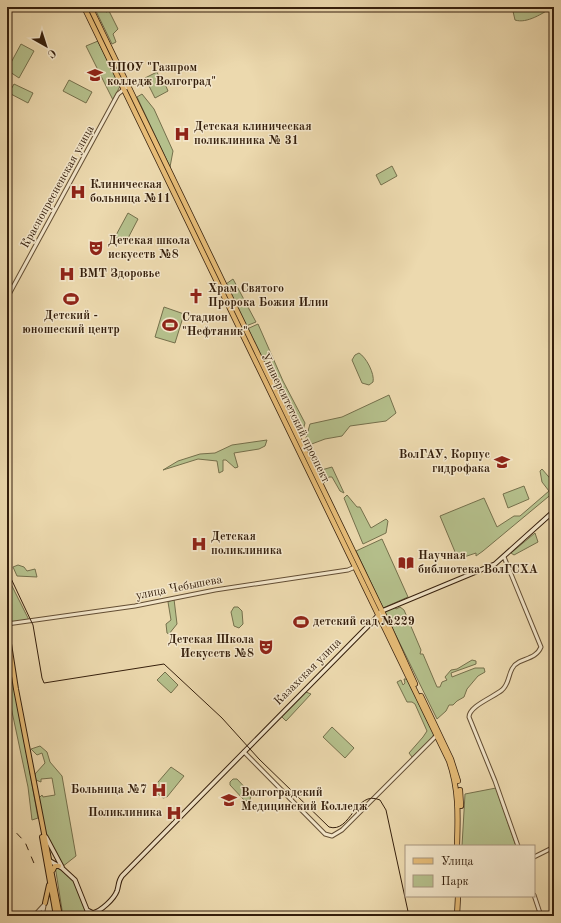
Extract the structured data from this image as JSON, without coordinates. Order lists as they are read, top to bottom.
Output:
{
  "streets": {
    "highway": ["Университетский проспект"],
    "main road": ["Казахская улица"],
    "street": ["Краснопресненская улица", "улица Чебышева"]
  },
  "crossings": [
    ["Краснопресненская улица", "Университетский проспект"],
    ["Университетский проспект", "улица Чебышева"],
    ["Университетский проспект", "Казахская улица"]
  ],
  "places": {
    "school or university": ["ЧПОУ \"Газпром колледж Волгоград\"", "ВолГАУ, Корпус гидрофака", "Волгоградский Медицинский Колледж"],
    "hospital": [
      "Детская клиническая поликлиника № 31",
      "Клиническая больница №11",
      "ВМТ Здоровье",
      "Детская поликлиника",
      "Больница №7",
      "Поликлиника"
    ],
    "theatre": ["Детская школа искусств №8", "Детская Школа Искусств №8"],
    "church": ["Храм Святого Пророка Божия Илии"],
    "sports": ["Детский - юношеский центр", "Стадион \"Нефтяник\"", "детский сад №229"],
    "library": ["Научная библиотека ВолГСХА"]
  },
  "legend": ["Улица", "Парк"],
  "north": "bottom right"
}
